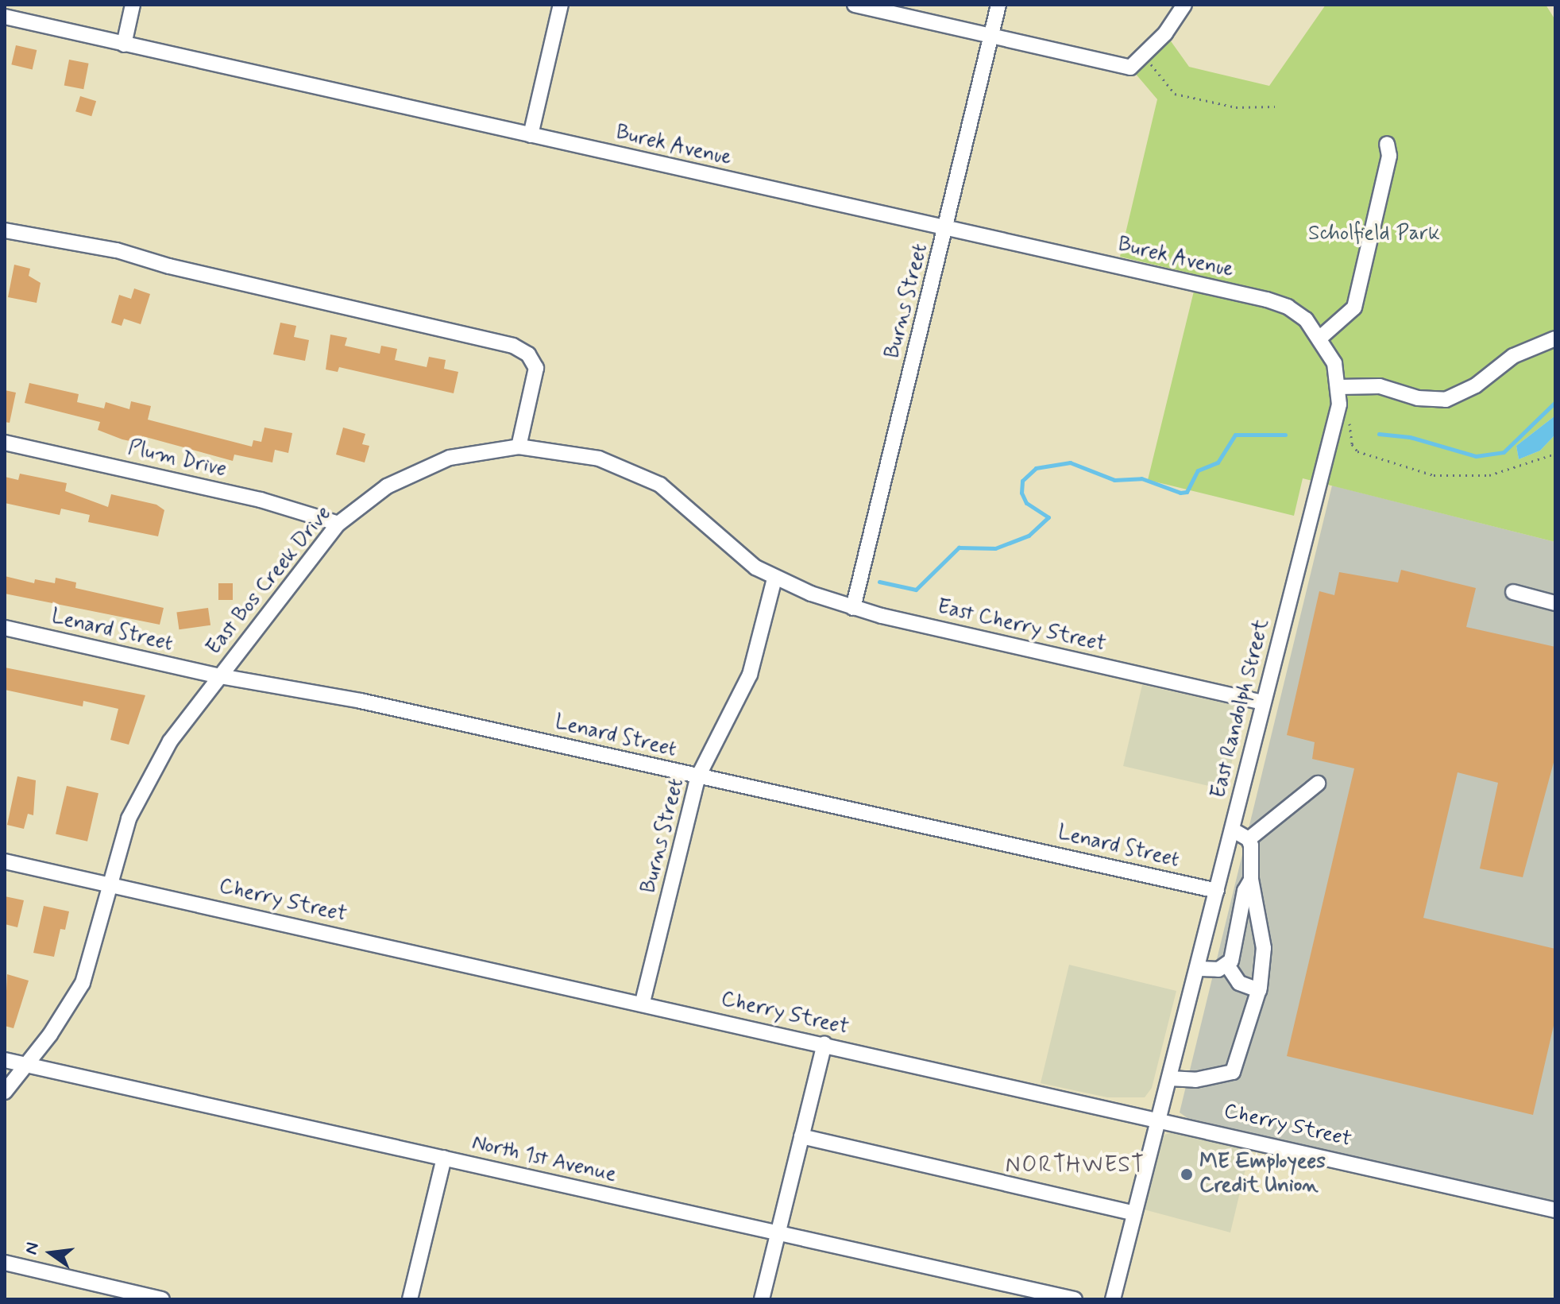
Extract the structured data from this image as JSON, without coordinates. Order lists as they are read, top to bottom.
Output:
{
  "streets": {
    "street": [
      "Burek Avenue",
      "Burns Street",
      "Plum Drive",
      "East Bos Creek Drive",
      "East Cherry Street",
      "Lenard Street",
      "East Randolph Street",
      "Cherry Street",
      "North 1st Avenue"
    ]
  },
  "crossings": [
    ["Burek Avenue", "Burns Street"],
    ["Burek Avenue", "East Randolph Street"],
    ["Burns Street", "East Bos Creek Drive"],
    ["Burns Street", "East Cherry Street"],
    ["Burns Street", "Lenard Street"],
    ["Burns Street", "Cherry Street"],
    ["Plum Drive", "East Bos Creek Drive"],
    ["East Bos Creek Drive", "East Cherry Street"],
    ["East Bos Creek Drive", "Lenard Street"],
    ["East Bos Creek Drive", "Cherry Street"],
    ["East Bos Creek Drive", "North 1st Avenue"],
    ["East Cherry Street", "East Randolph Street"],
    ["Lenard Street", "East Randolph Street"],
    ["East Randolph Street", "Cherry Street"]
  ],
  "districts": ["NORTHWEST"],
  "parks": ["Scholfield Park"],
  "places": ["ME Employees Credit Union"],
  "north": "left"
}
